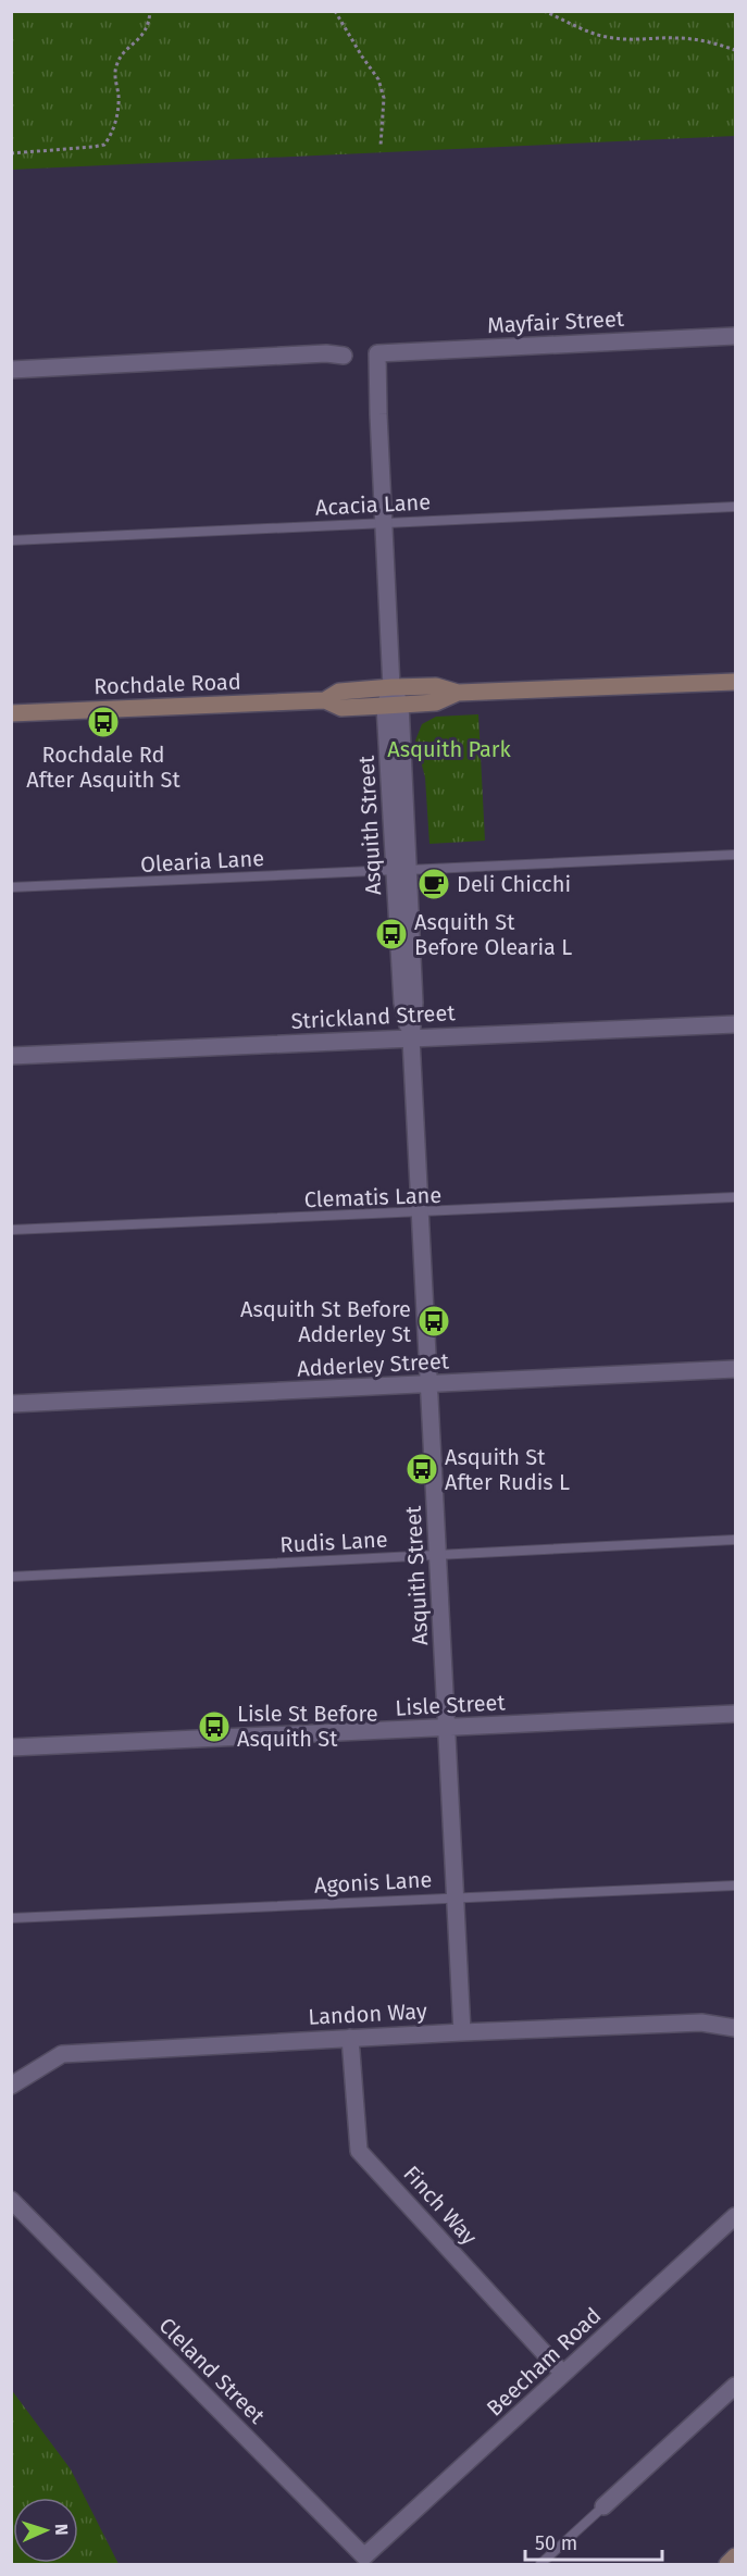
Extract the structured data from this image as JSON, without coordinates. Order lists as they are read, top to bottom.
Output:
{
  "streets": {
    "main road": ["Rochdale Road"],
    "street": [
      "Mayfair Street",
      "Asquith Street",
      "Strickland Street",
      "Adderley Street",
      "Lisle Street",
      "Landon Way",
      "Finch Way",
      "Beecham Road",
      "Cleland Street"
    ],
    "lane": [
      "Acacia Lane",
      "Olearia Lane",
      "Clematis Lane",
      "Rudis Lane",
      "Agonis Lane"
    ]
  },
  "crossings": [
    ["Mayfair Street", "Asquith Street"],
    ["Acacia Lane", "Asquith Street"],
    ["Rochdale Road", "Asquith Street"],
    ["Asquith Street", "Olearia Lane"],
    ["Asquith Street", "Strickland Street"],
    ["Asquith Street", "Clematis Lane"],
    ["Asquith Street", "Adderley Street"],
    ["Asquith Street", "Rudis Lane"],
    ["Asquith Street", "Lisle Street"],
    ["Asquith Street", "Agonis Lane"],
    ["Asquith Street", "Landon Way"],
    ["Landon Way", "Finch Way"],
    ["Finch Way", "Beecham Road"],
    ["Beecham Road", "Cleland Street"]
  ],
  "parks": ["Asquith Park"],
  "places": {
    "bus stop": [
      "Rochdale Rd After Asquith St",
      "Asquith St Before Olearia L",
      "Asquith St Before Adderley St",
      "Asquith St After Rudis L",
      "Lisle St Before Asquith St"
    ],
    "cafe": ["Deli Chicchi"]
  },
  "scale_bar": "50 m",
  "north": "right"
}
